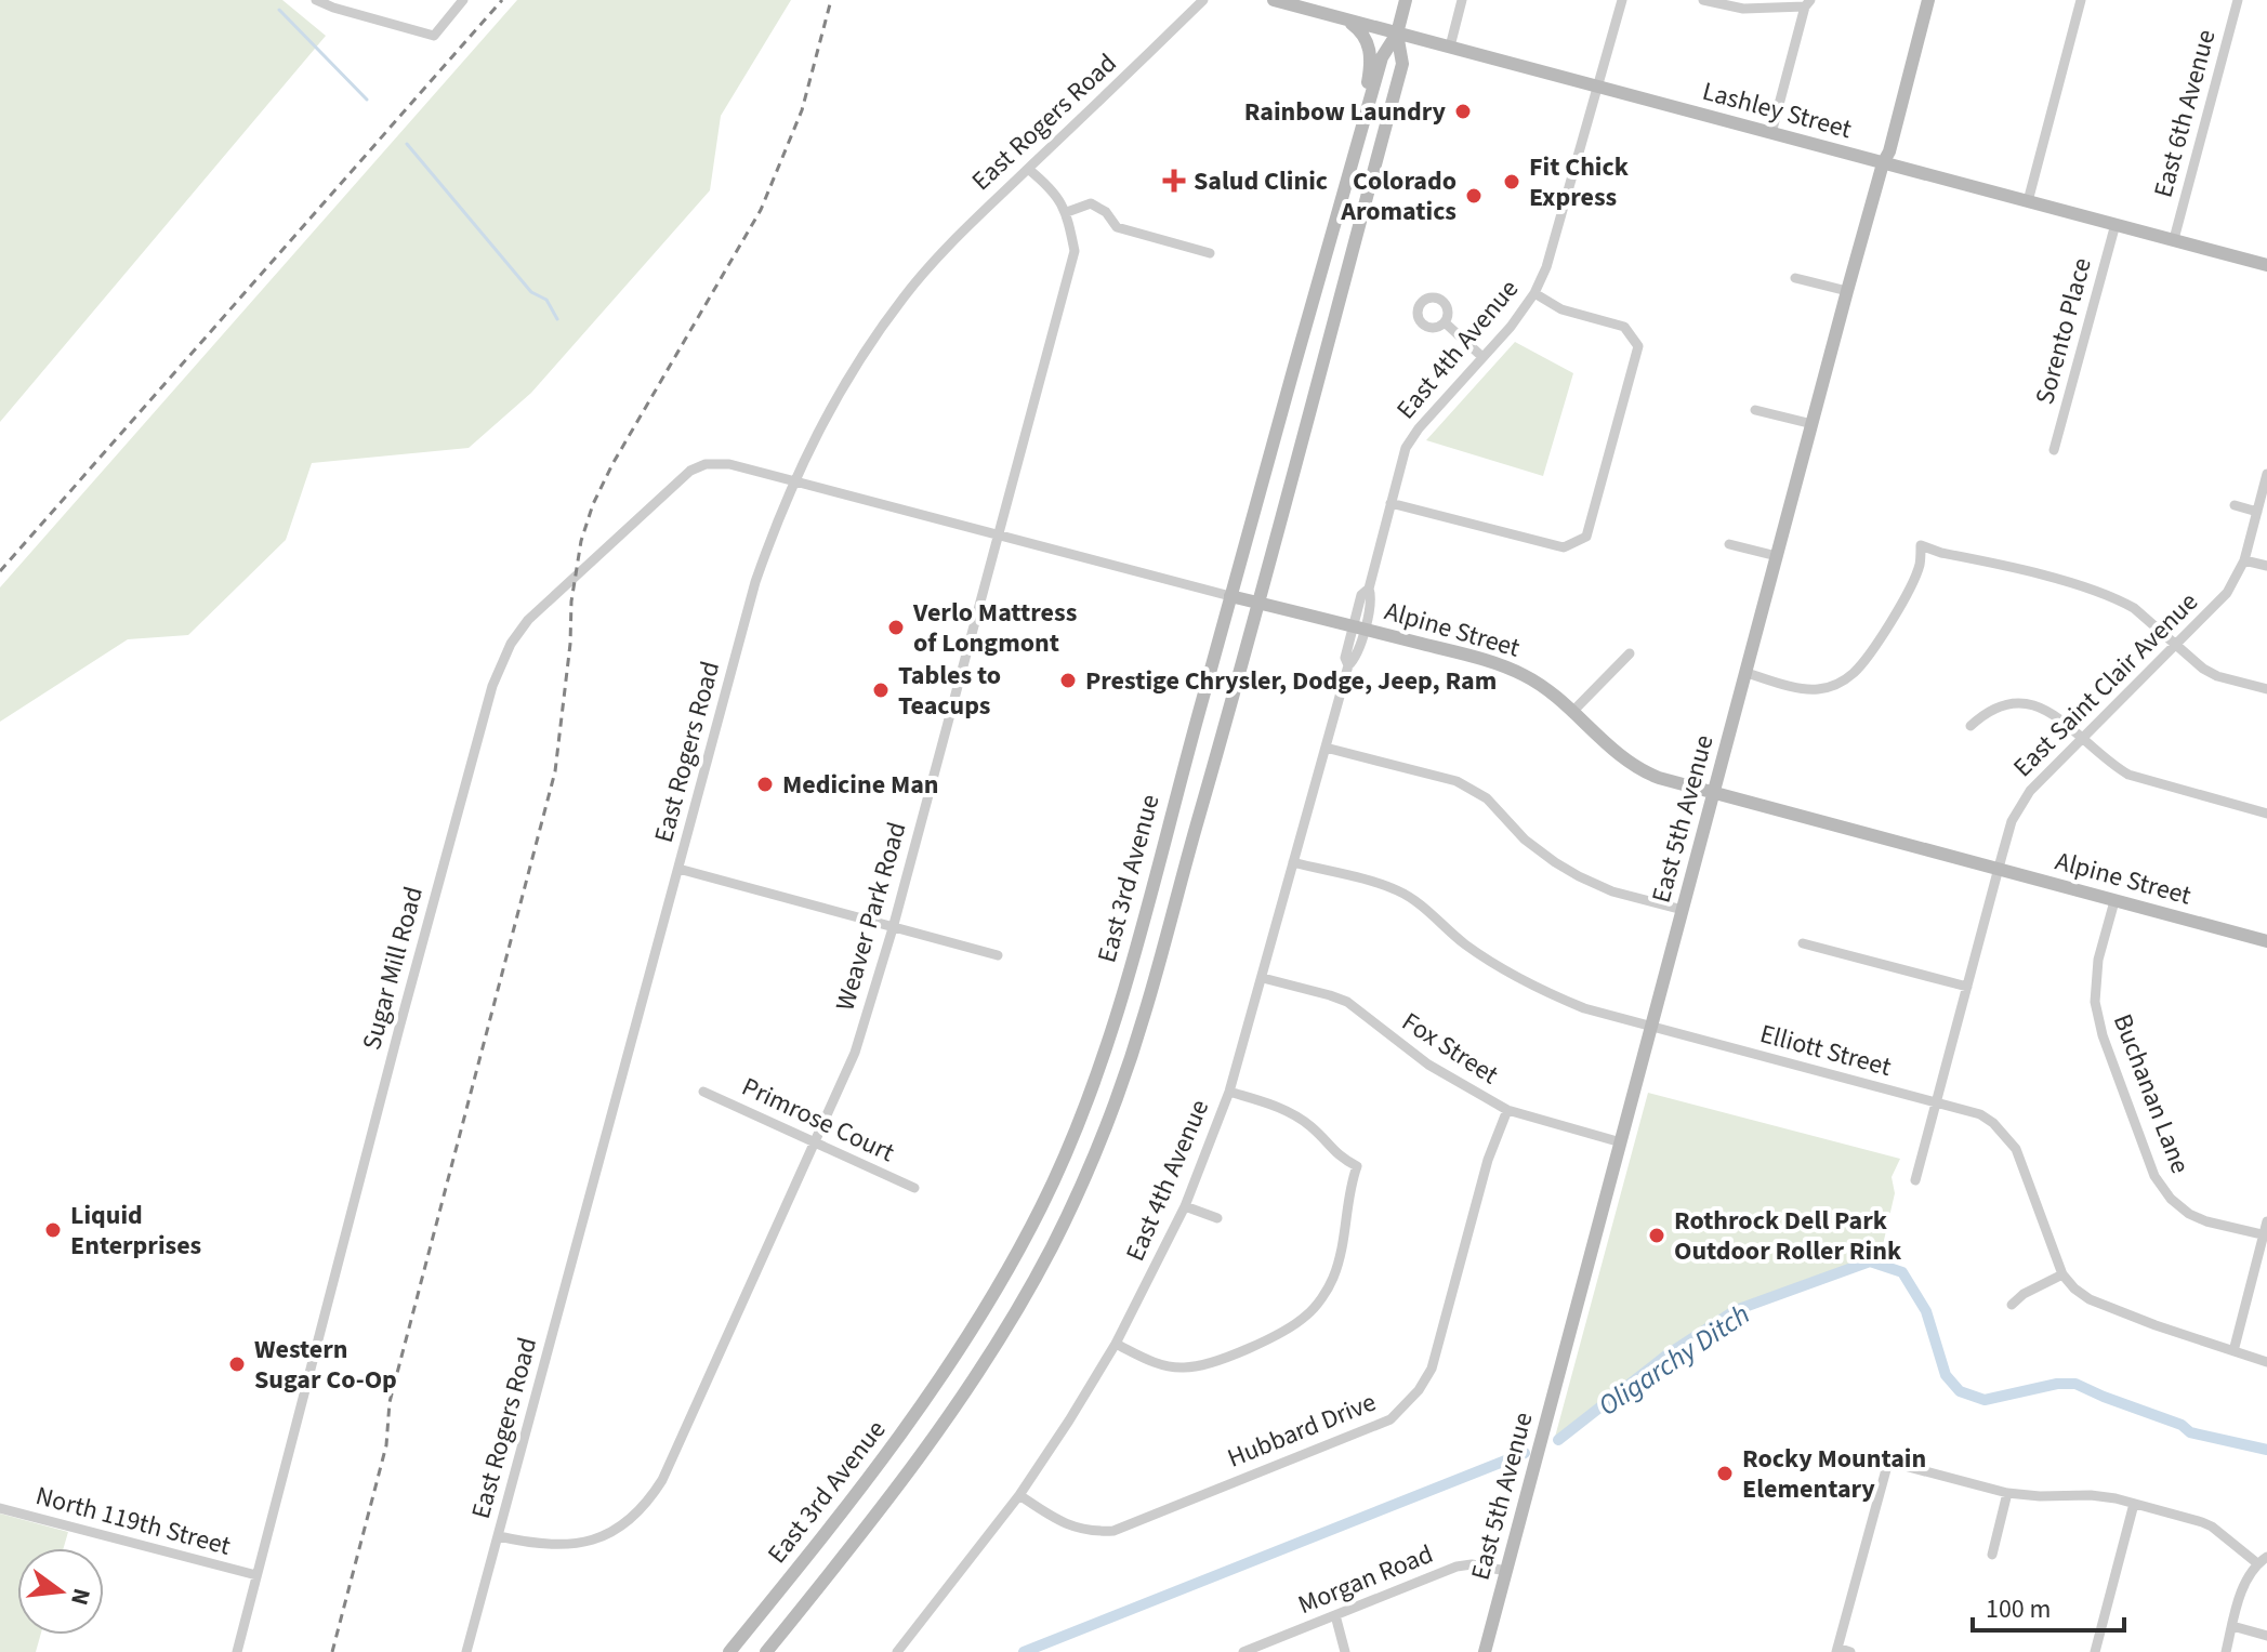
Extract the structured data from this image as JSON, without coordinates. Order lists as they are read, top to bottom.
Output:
{
  "streets": {
    "main road": [
      "Lashley Street",
      "Alpine Street",
      "East 5th Avenue",
      "East 3rd Avenue"
    ],
    "street": [
      "East 6th Avenue",
      "East Rogers Road",
      "Sorento Place",
      "East 4th Avenue",
      "East Saint Clair Avenue",
      "Weaver Park Road",
      "Sugar Mill Road",
      "Fox Street",
      "Elliott Street",
      "Buchanan Lane",
      "Primrose Court",
      "Hubbard Drive",
      "North 119th Street",
      "Morgan Road"
    ]
  },
  "crossings": [
    ["Lashley Street", "East 6th Avenue"],
    ["Lashley Street", "Sorento Place"],
    ["Lashley Street", "East 4th Avenue"],
    ["Lashley Street", "East 5th Avenue"],
    ["Lashley Street", "East 3rd Avenue"],
    ["East Rogers Road", "Alpine Street"],
    ["East Rogers Road", "Weaver Park Road"],
    ["East Rogers Road", "Sugar Mill Road"],
    ["East 4th Avenue", "Alpine Street"],
    ["East 4th Avenue", "Fox Street"],
    ["East 4th Avenue", "Elliott Street"],
    ["East 4th Avenue", "Hubbard Drive"],
    ["Alpine Street", "East Saint Clair Avenue"],
    ["Alpine Street", "East 5th Avenue"],
    ["Alpine Street", "East 3rd Avenue"],
    ["Alpine Street", "Weaver Park Road"],
    ["Alpine Street", "Sugar Mill Road"],
    ["Alpine Street", "Buchanan Lane"],
    ["East Saint Clair Avenue", "Elliott Street"],
    ["East 5th Avenue", "Fox Street"],
    ["East 5th Avenue", "Elliott Street"],
    ["East 5th Avenue", "Morgan Road"],
    ["Weaver Park Road", "Primrose Court"],
    ["Sugar Mill Road", "North 119th Street"],
    ["Fox Street", "Hubbard Drive"]
  ],
  "water": ["Oligarchy Ditch"],
  "places": {
    "other": [
      "Rainbow Laundry",
      "Fit Chick Express",
      "Colorado Aromatics",
      "Verlo Mattress of Longmont",
      "Prestige Chrysler, Dodge, Jeep, Ram",
      "Tables to Teacups",
      "Medicine Man",
      "Liquid Enterprises",
      "Rothrock Dell Park Outdoor Roller Rink",
      "Western Sugar Co-Op",
      "Rocky Mountain Elementary"
    ],
    "health": ["Salud Clinic"]
  },
  "scale_bar": "100 m",
  "north": "right"
}
